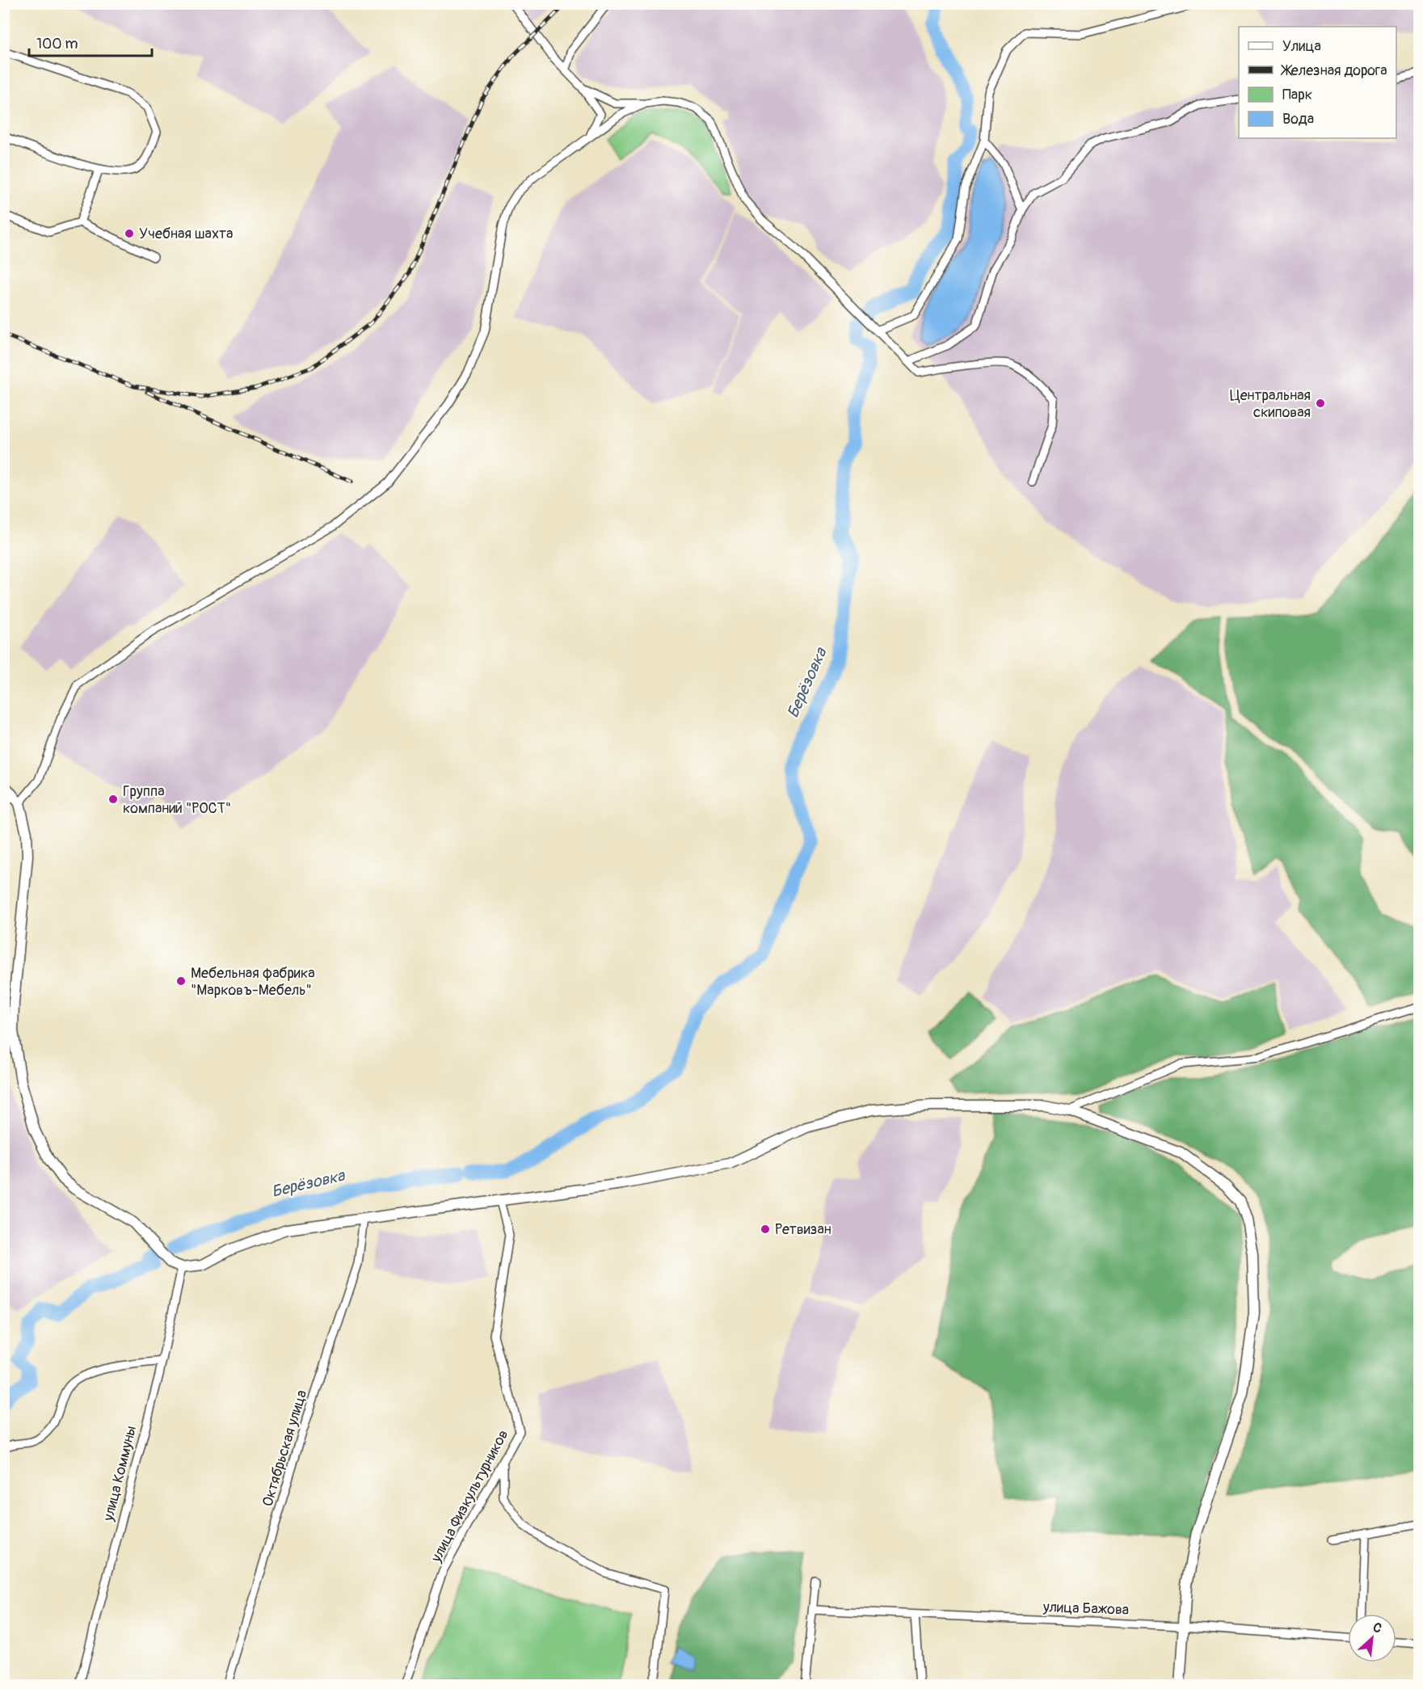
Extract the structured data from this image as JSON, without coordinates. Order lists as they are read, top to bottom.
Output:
{
  "streets": {
    "street": [
      "Октябрьская улица",
      "улица Коммуны",
      "улица Физкультурников",
      "улица Бажова"
    ]
  },
  "water": ["Берёзовка"],
  "places": [
    "Учебная шахта",
    "Центральная скиповая",
    "Группа компаний \"РОСТ\"",
    "Мебельная фабрика \"Марковъ-Мебель\"",
    "Ретвизан"
  ],
  "legend": [
    "Улица",
    "Железная дорога",
    "Парк",
    "Вода"
  ],
  "scale_bar": "100 m",
  "north": "top right"
}
